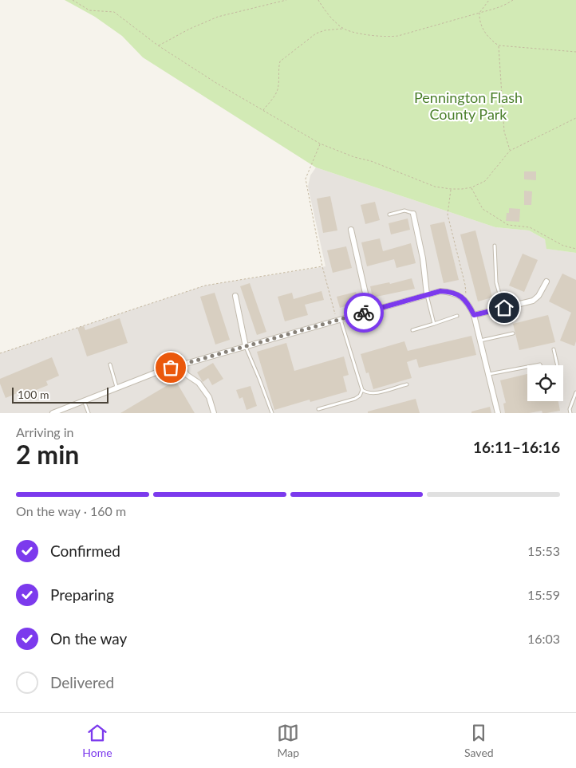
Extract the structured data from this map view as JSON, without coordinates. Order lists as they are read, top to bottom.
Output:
{
  "parks": ["Pennington Flash County Park"],
  "scale_bar": "100 m",
  "page": {
    "scale": "100 m",
    "heading": ["2 min", "Arriving in", "16:11–16:16"],
    "bar": "On the way · 160 m",
    "list": [
      ["Confirmed", "15:53"],
      ["Preparing", "15:59"],
      ["On the way", "16:03"],
      "Delivered"
    ],
    "tabs": ["Home", "Map", "Saved"]
  }
}
